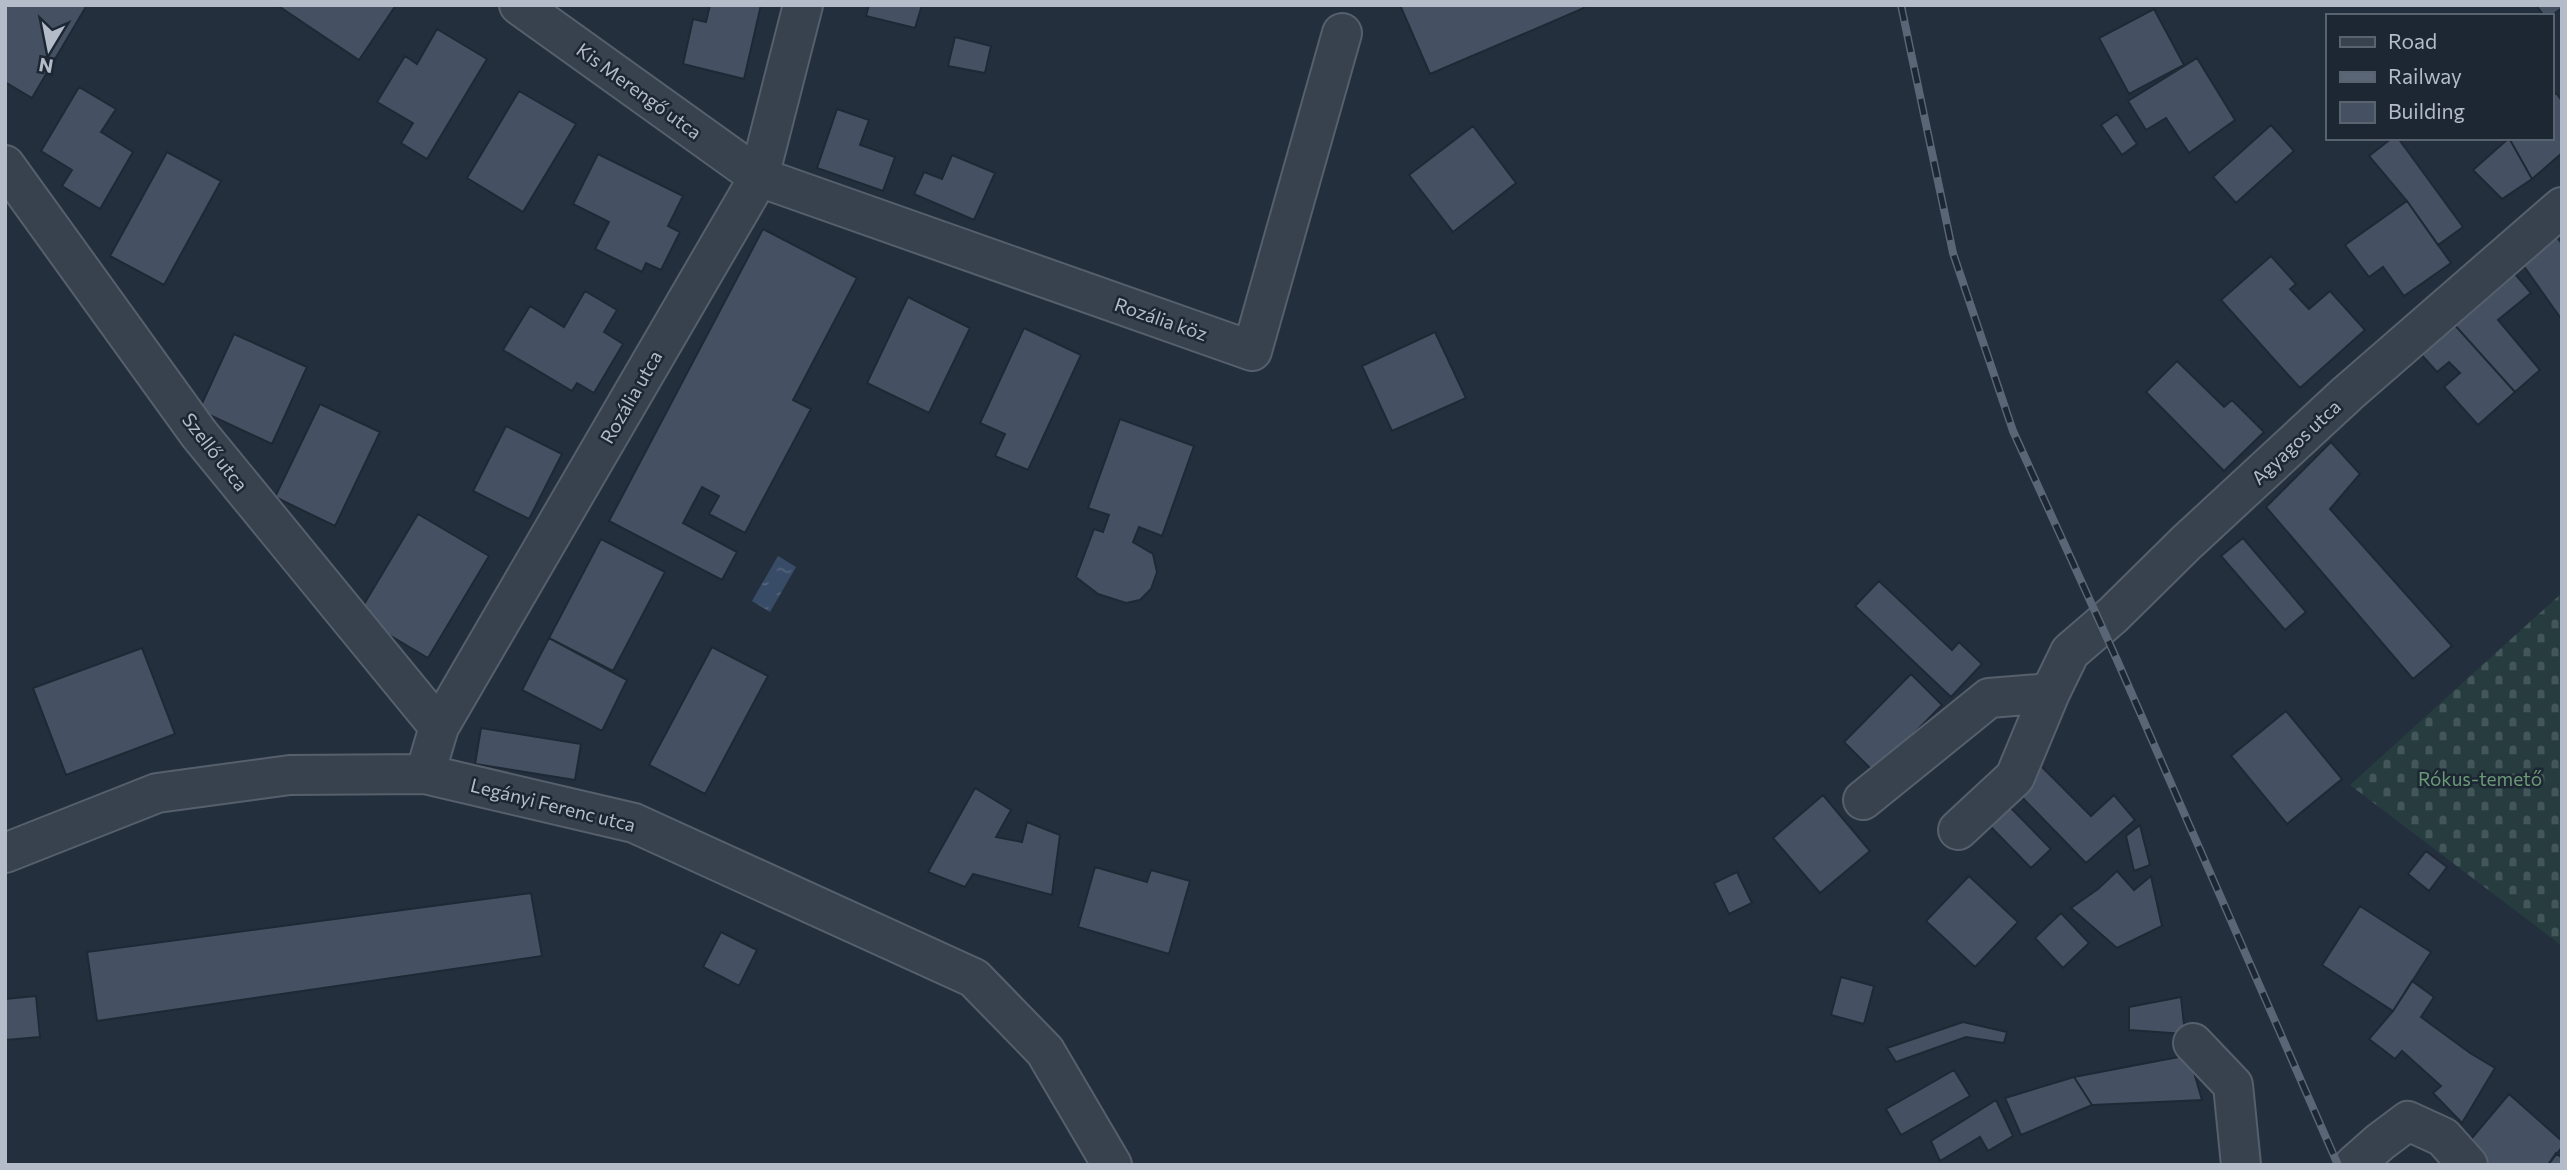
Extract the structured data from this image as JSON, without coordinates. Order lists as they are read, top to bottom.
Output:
{
  "streets": {
    "street": [
      "Kis Merengő utca",
      "Rozália köz",
      "Rozália utca",
      "Agyagos utca",
      "Szellő utca",
      "Legányi Ferenc utca"
    ]
  },
  "crossings": [
    ["Kis Merengő utca", "Rozália köz"],
    ["Kis Merengő utca", "Rozália utca"],
    ["Rozália köz", "Rozália utca"],
    ["Rozália utca", "Szellő utca"],
    ["Rozália utca", "Legányi Ferenc utca"]
  ],
  "parks": ["Rókus-temető"],
  "legend": ["Road", "Railway", "Building"],
  "north": "bottom"
}
